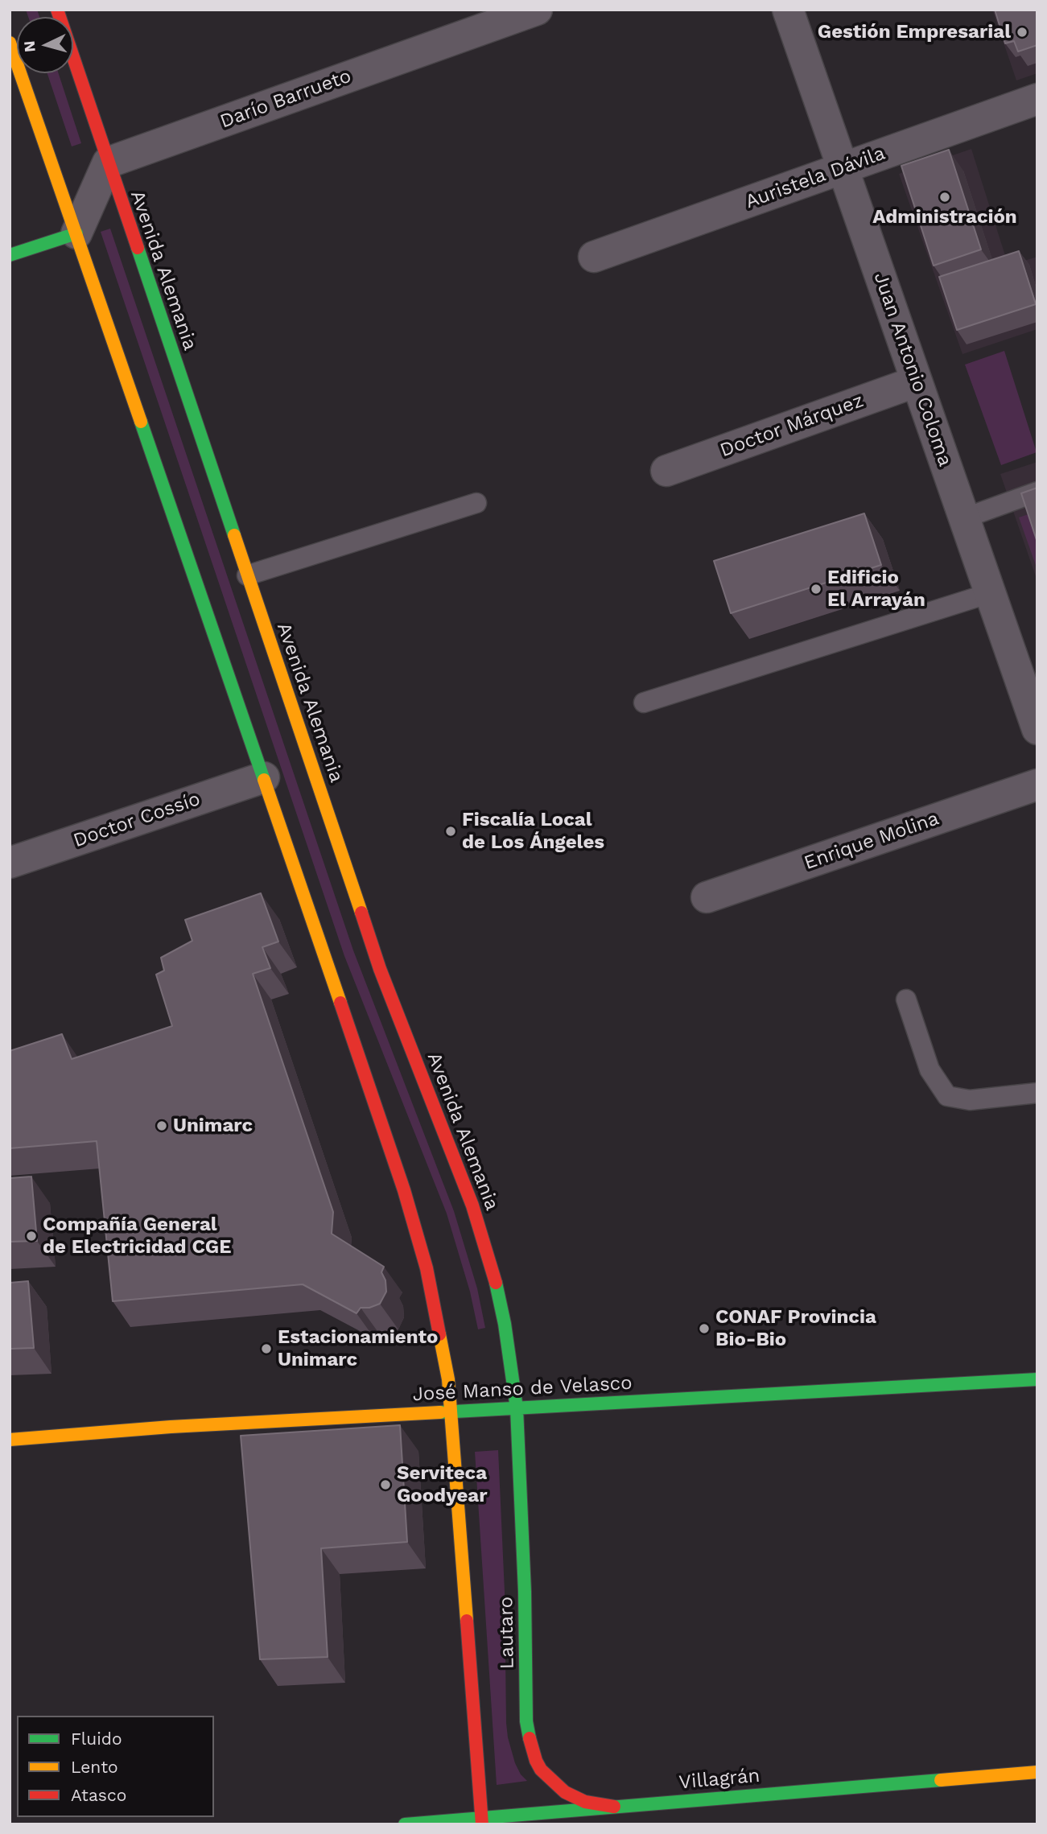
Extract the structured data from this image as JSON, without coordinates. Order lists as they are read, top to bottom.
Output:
{
  "streets": {
    "main road": [
      "Avenida Alemania",
      "José Manso de Velasco",
      "Lautaro",
      "Villagrán"
    ],
    "street": [
      "Darío Barrueto",
      "Auristela Dávila",
      "Juan Antonio Coloma",
      "Doctor Márquez",
      "Doctor Cossío",
      "Enrique Molina"
    ]
  },
  "crossings": [
    ["Darío Barrueto", "Avenida Alemania"],
    ["Auristela Dávila", "Juan Antonio Coloma"],
    ["Avenida Alemania", "José Manso de Velasco"],
    ["Avenida Alemania", "Lautaro"],
    ["Juan Antonio Coloma", "Doctor Márquez"],
    ["José Manso de Velasco", "Lautaro"],
    ["Lautaro", "Villagrán"]
  ],
  "places": [
    "Gestión Empresarial",
    "Administración",
    "Edificio El Arrayán",
    "Fiscalía Local de Los Ángeles",
    "Unimarc",
    "Compañía General de Electricidad CGE",
    "CONAF Provincia Bio-Bio",
    "Estacionamiento Unimarc",
    "Serviteca Goodyear"
  ],
  "legend": ["Fluido", "Lento", "Atasco"],
  "north": "left"
}
